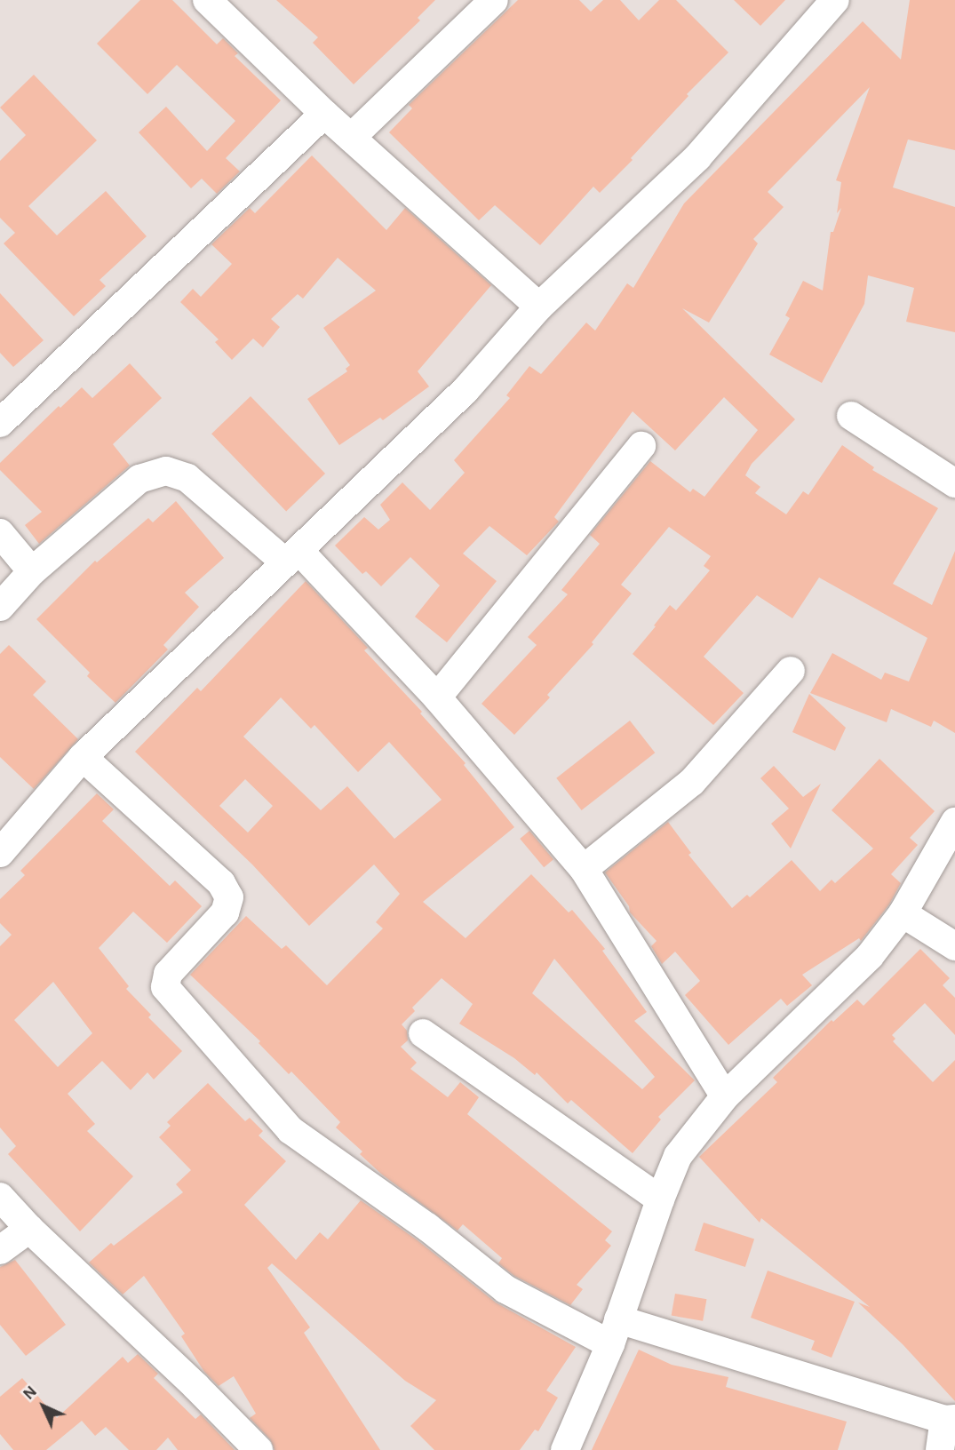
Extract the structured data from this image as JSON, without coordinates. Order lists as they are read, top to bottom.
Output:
{
  "north": "top left"
}
